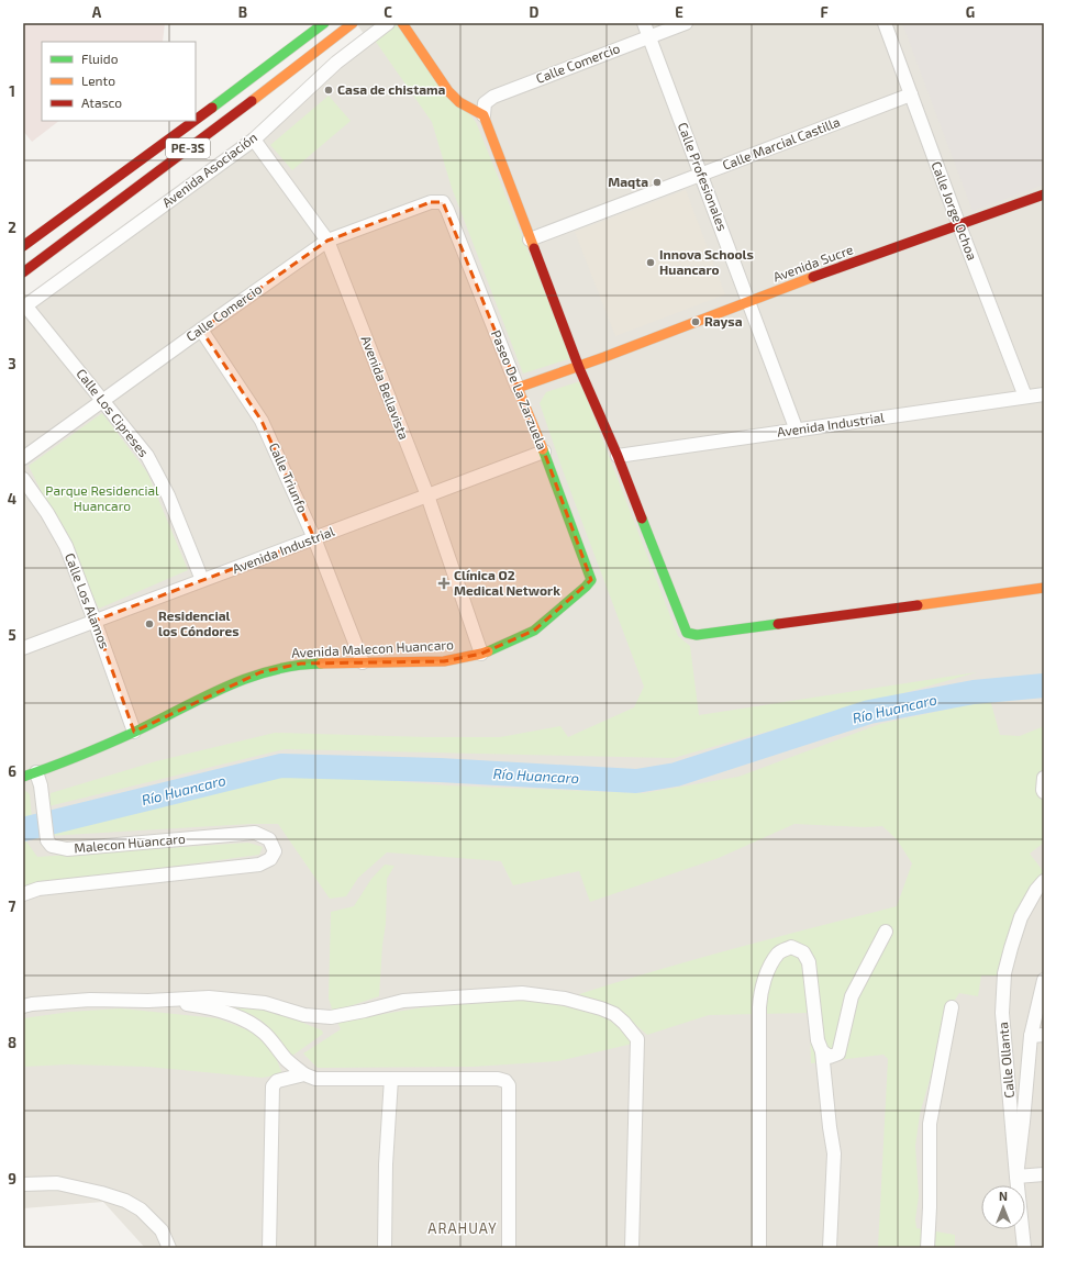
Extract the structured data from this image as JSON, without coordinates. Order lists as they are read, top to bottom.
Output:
{
  "streets": {
    "main road": [
      "PE-3S",
      "Avenida Sucre",
      "Paseo De La Zarzuela",
      "Avenida Malecon Huancaro"
    ],
    "street": [
      "Calle Comercio",
      "Calle Marcial Castilla",
      "Avenida Asociación",
      "Calle Profesionales",
      "Calle Jorge Ochoa",
      "Avenida Bellavista",
      "Calle Los Cipreses",
      "Avenida Industrial",
      "Calle Triunfo",
      "Calle Los Alamos",
      "Malecon Huancaro",
      "Calle Ollanta"
    ]
  },
  "crossings": [
    ["Calle Comercio", "Calle Profesionales"],
    ["Calle Comercio", "Avenida Bellavista"],
    ["Calle Comercio", "Paseo De La Zarzuela"],
    ["Calle Comercio", "Calle Los Cipreses"],
    ["Calle Comercio", "Calle Triunfo"],
    ["Calle Marcial Castilla", "Calle Profesionales"],
    ["Calle Marcial Castilla", "Calle Jorge Ochoa"],
    ["Avenida Asociación", "Avenida Bellavista"],
    ["Avenida Asociación", "Calle Los Cipreses"],
    ["Calle Profesionales", "Avenida Sucre"],
    ["Calle Profesionales", "Avenida Industrial"],
    ["Calle Jorge Ochoa", "Avenida Sucre"],
    ["Calle Jorge Ochoa", "Avenida Industrial"],
    ["Avenida Sucre", "Paseo De La Zarzuela"],
    ["Avenida Bellavista", "Avenida Industrial"],
    ["Avenida Bellavista", "Avenida Malecon Huancaro"],
    ["Paseo De La Zarzuela", "Avenida Industrial"],
    ["Paseo De La Zarzuela", "Avenida Malecon Huancaro"],
    ["Calle Los Cipreses", "Avenida Industrial"],
    ["Avenida Industrial", "Calle Triunfo"],
    ["Avenida Industrial", "Calle Los Alamos"],
    ["Calle Triunfo", "Avenida Malecon Huancaro"],
    ["Calle Los Alamos", "Avenida Malecon Huancaro"],
    ["Avenida Malecon Huancaro", "Malecon Huancaro"]
  ],
  "districts": ["ARAHUAY"],
  "water": ["Río Huancaro"],
  "parks": ["Parque Residencial Huancaro"],
  "places": {
    "other": [
      "Casa de chistama",
      "Maqta",
      "Innova Schools Huancaro",
      "Raysa",
      "Residencial los Cóndores"
    ],
    "health": ["Clínica O2 Medical Network"]
  },
  "legend": ["Fluido", "Lento", "Atasco"],
  "north": "top",
  "grid": {
    "columns": [
      "A",
      "B",
      "C",
      "D",
      "E",
      "F",
      "G"
    ],
    "rows": [
      "1",
      "2",
      "3",
      "4",
      "5",
      "6",
      "7",
      "8",
      "9"
    ]
  }
}
